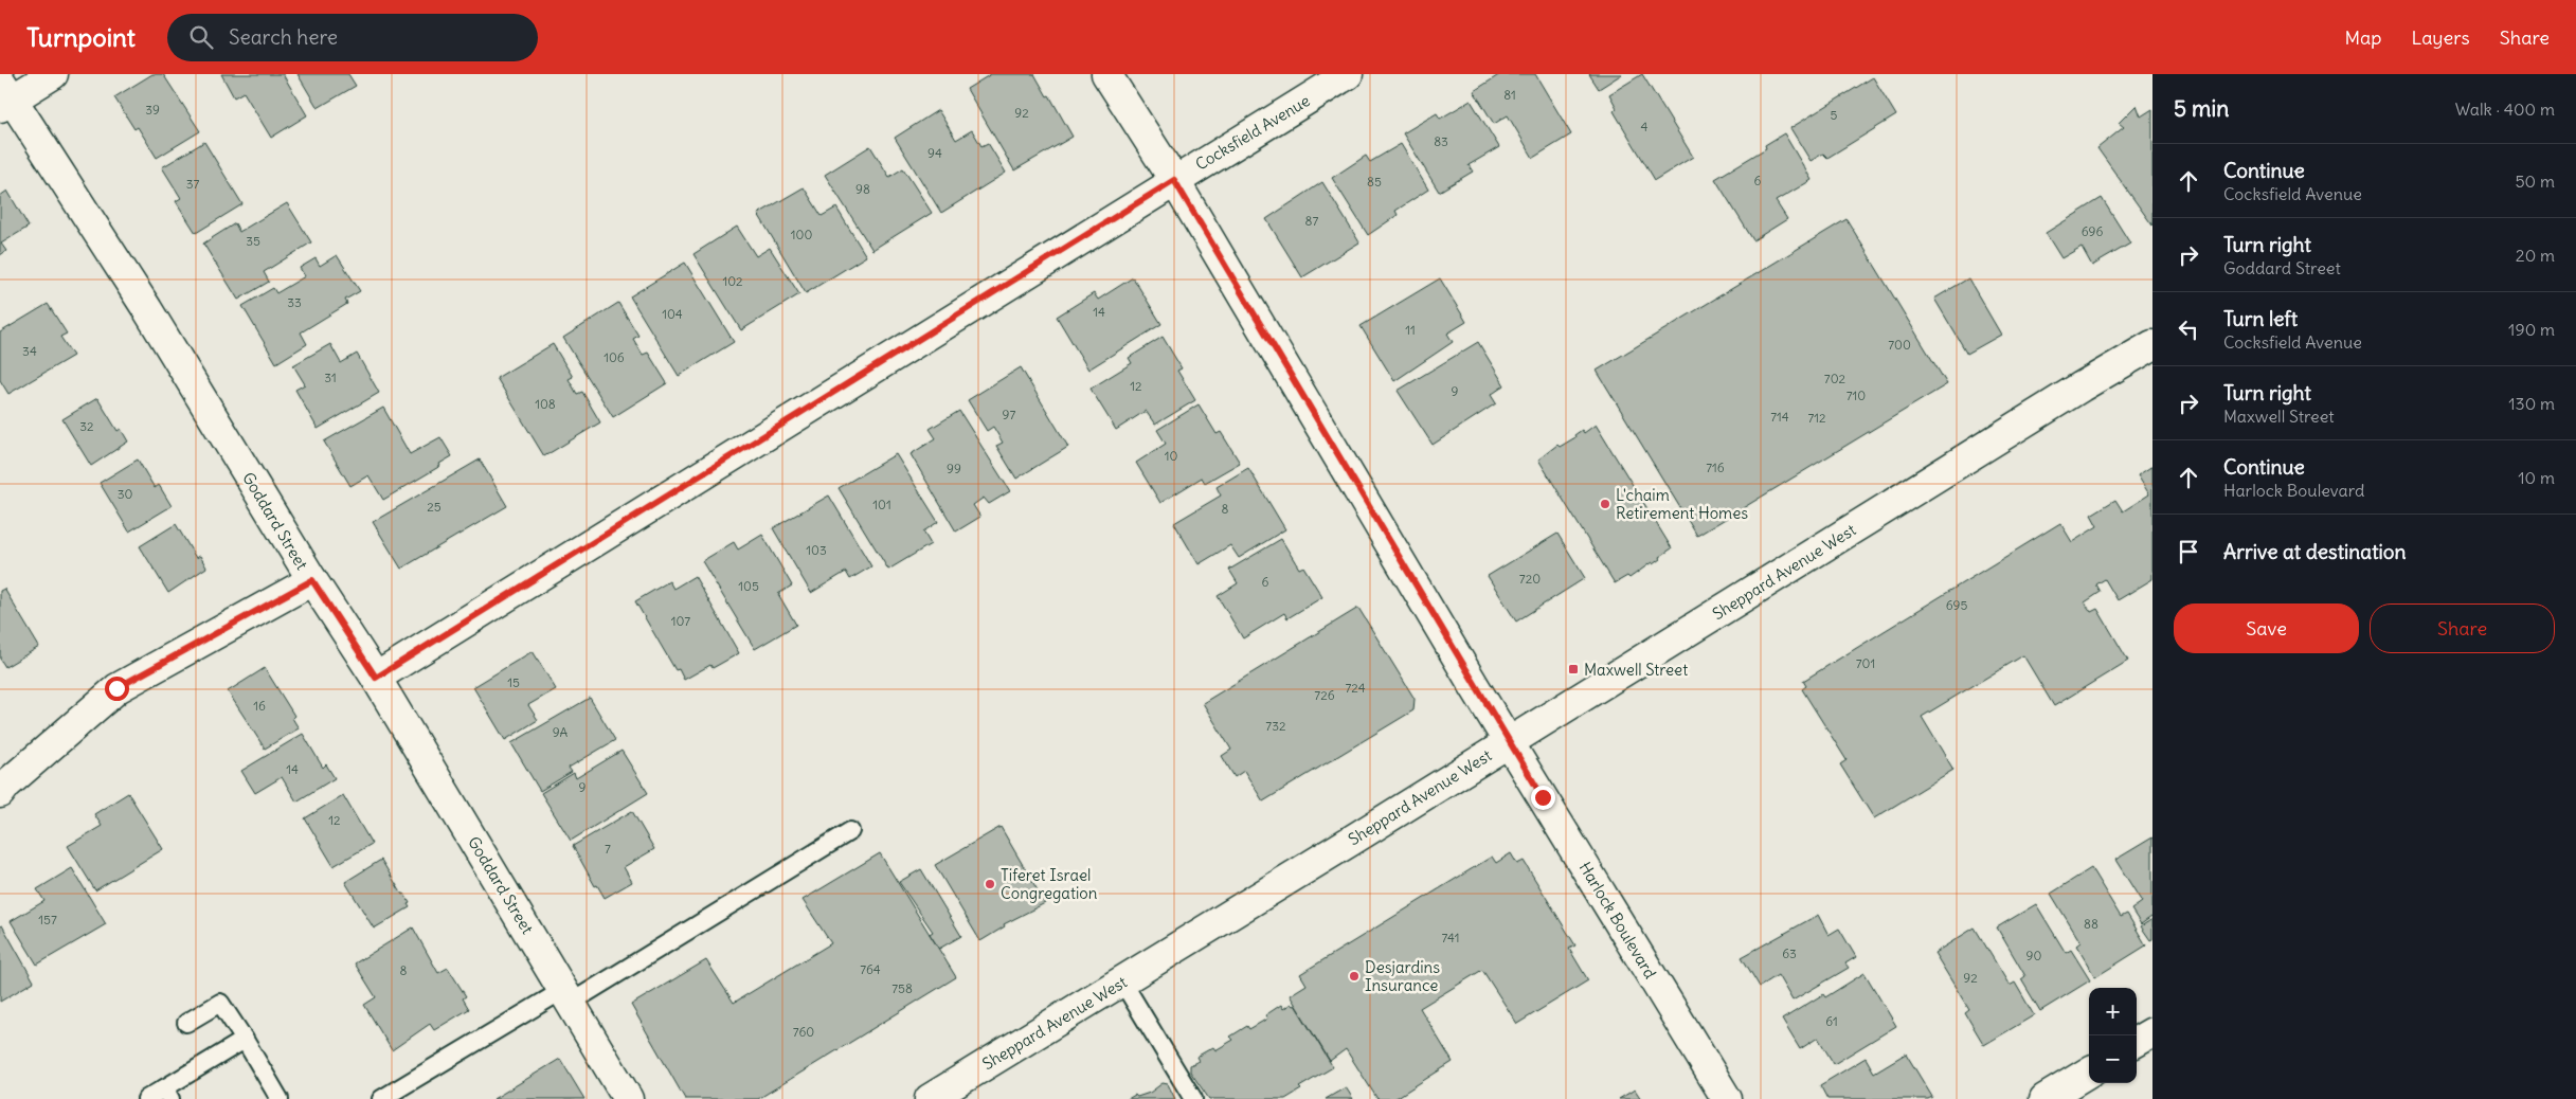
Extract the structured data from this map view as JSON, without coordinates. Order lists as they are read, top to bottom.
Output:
{
  "streets": {
    "street": [
      "Cocksfield Avenue",
      "Goddard Street",
      "Sheppard Avenue West",
      "Harlock Boulevard"
    ]
  },
  "crossings": [
    ["Cocksfield Avenue", "Goddard Street"],
    ["Sheppard Avenue West", "Harlock Boulevard"]
  ],
  "places": {
    "other": ["L'chaim Retirement Homes", "Tiferet Israel Congregation", "Desjardins Insurance"],
    "transit": ["Maxwell Street"]
  },
  "house_numbers": [
    "81",
    "39",
    "92",
    "5",
    "4",
    "83",
    "94",
    "6",
    "85",
    "37",
    "98",
    "87",
    "696",
    "100",
    "35",
    "102",
    "33",
    "14",
    "104",
    "11",
    "700",
    "34",
    "106",
    "31",
    "702",
    "12",
    "9",
    "710",
    "108",
    "97",
    "714",
    "712",
    "32",
    "10",
    "716",
    "99",
    "30",
    "101",
    "25",
    "8",
    "103",
    "720",
    "6",
    "105",
    "695",
    "107",
    "701",
    "15",
    "724",
    "726",
    "16",
    "732",
    "9A",
    "14",
    "9",
    "12",
    "7",
    "157",
    "88",
    "741",
    "63",
    "90",
    "764",
    "8",
    "92",
    "758",
    "61",
    "760"
  ],
  "page": {
    "header": "Turnpoint",
    "search": "Search here",
    "nav": ["Map", "Layers", "Share"],
    "heading": ["5 min", "Walk · 400 m"],
    "list": [
      ["Continue", "Cocksfield Avenue", "50 m"],
      ["Turn right", "Goddard Street", "20 m"],
      ["Turn left", "Cocksfield Avenue", "190 m"],
      ["Turn right", "Maxwell Street", "130 m"],
      ["Continue", "Harlock Boulevard", "10 m"],
      "Arrive at destination"
    ],
    "buttons": ["Save", "Share"],
    "map_buttons": ["+", "−"]
  }
}
